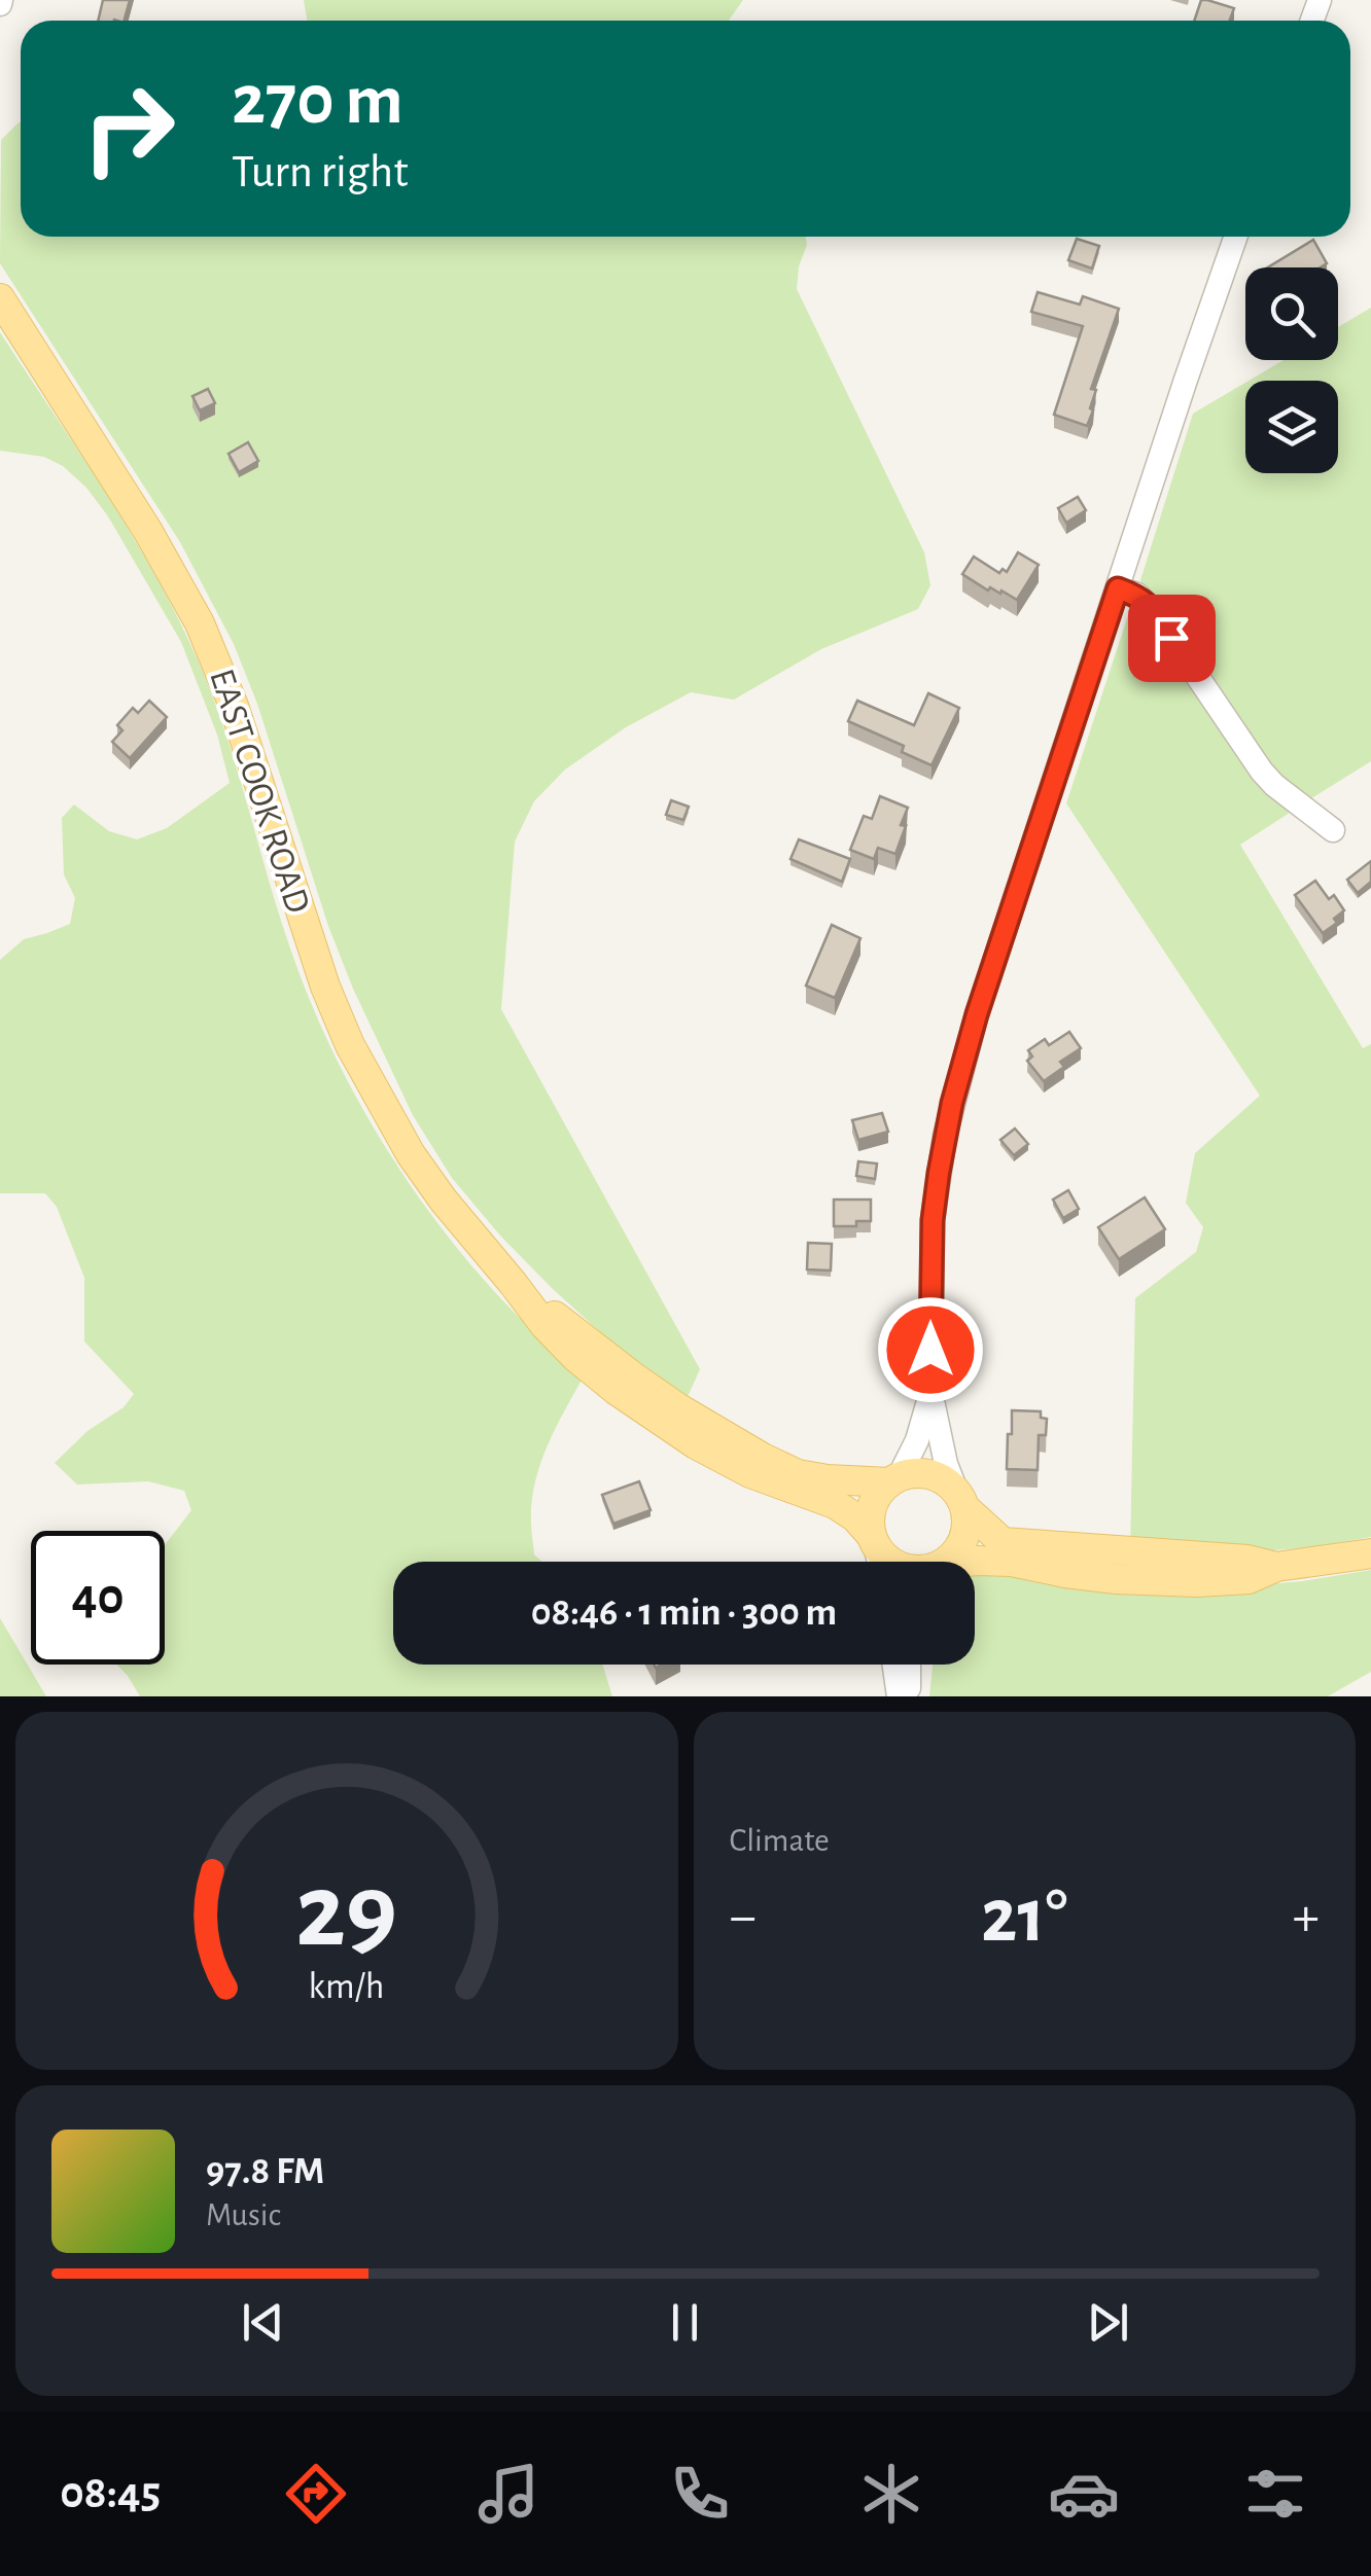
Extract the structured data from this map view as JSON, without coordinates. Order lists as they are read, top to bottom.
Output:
{
  "streets": {
    "main road": ["EAST COOK ROAD"]
  },
  "page": {
    "turn": ["270 m", "Turn right"],
    "limit": "40",
    "trip": "08:46 · 1 min · 300 m",
    "tile": "Climate",
    "heat": ["−", "21°", "+"],
    "song": ["97.8 FM", "Music"],
    "tabs": "08:45",
    "gauge": ["29", "km/h"]
  }
}
